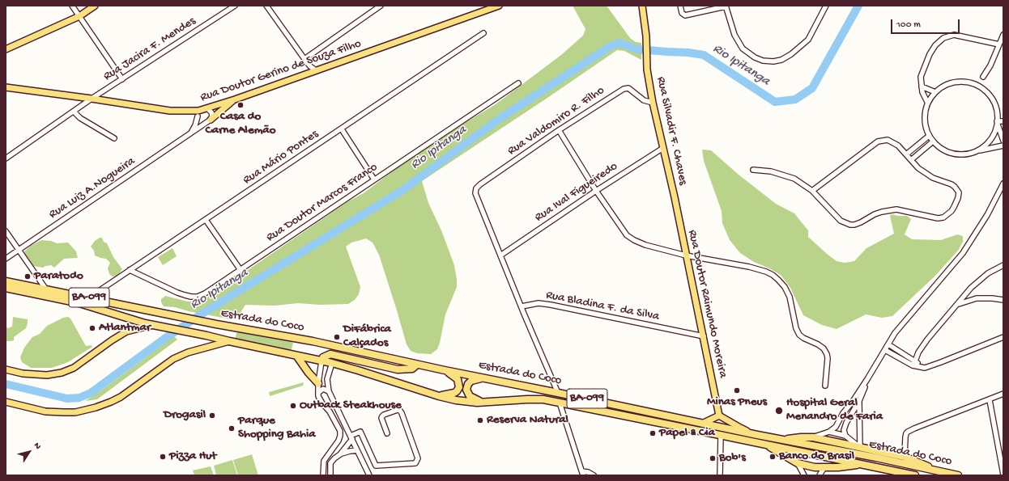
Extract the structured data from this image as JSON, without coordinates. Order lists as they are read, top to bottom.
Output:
{
  "streets": {
    "highway": ["BA-099", "Estrada do Coco"],
    "main road": ["Rua Doutor Gerino de Souza Filho", "Rua Silvadir F. Chaves", "Rua Doutor Raimundo Moreira"],
    "street": [
      "Rua Jacira F. Mendes",
      "Rua Valdomiro R. Filho",
      "Rua Mário Pontes",
      "Rua Luiz A.Nogueira",
      "Rua Ival Figueiredo",
      "Rua Doutor Marcos Franco",
      "Rua Bladina F. da Silva"
    ]
  },
  "crossings": [
    ["Rua Jacira F. Mendes", "Rua Doutor Gerino de Souza Filho"],
    ["Rua Valdomiro R. Filho", "Rua Silvadir F. Chaves"],
    ["Rua Valdomiro R. Filho", "Rua Ival Figueiredo"],
    ["Rua Silvadir F. Chaves", "Rua Ival Figueiredo"],
    ["Rua Silvadir F. Chaves", "Rua Doutor Raimundo Moreira"],
    ["Rua Mário Pontes", "Rua Doutor Marcos Franco"],
    ["Rua Mário Pontes", "BA-099"],
    ["Rua Mário Pontes", "Estrada do Coco"],
    ["BA-099", "Estrada do Coco"],
    ["Rua Doutor Raimundo Moreira", "Rua Bladina F. da Silva"]
  ],
  "water": ["Rio Ipitanga"],
  "places": [
    "Casa do Carne Alemão",
    "Paratodo",
    "Atlantmar",
    "DiFábrica Calçados",
    "Minas Pneus",
    "Outback Steakhouse",
    "Hospital Geral Menandro de Faria",
    "Drogasil",
    "Reserva Natural",
    "Parque Shopping Bahia",
    "Papel & Cia",
    "Pizza Hut",
    "Banco do Brasil",
    "Bob's"
  ],
  "scale_bar": "100 m",
  "north": "top right"
}
